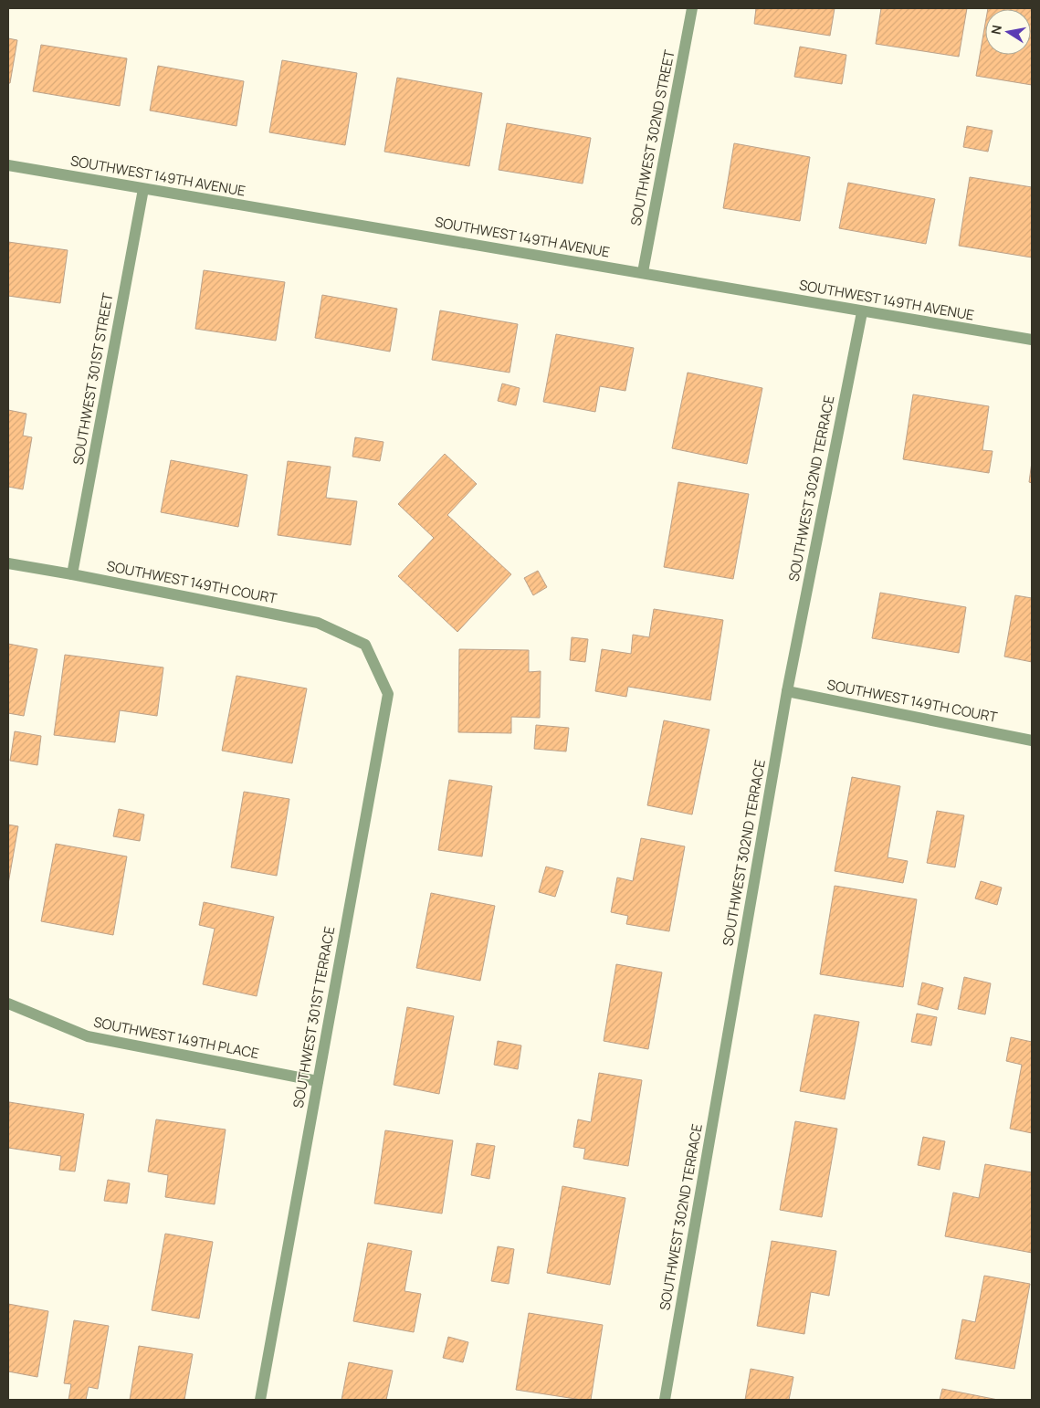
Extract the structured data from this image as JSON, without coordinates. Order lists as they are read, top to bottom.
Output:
{
  "streets": {
    "street": [
      "SOUTHWEST 302ND STREET",
      "SOUTHWEST 149TH AVENUE",
      "SOUTHWEST 301ST STREET",
      "SOUTHWEST 302ND TERRACE",
      "SOUTHWEST 149TH COURT",
      "SOUTHWEST 301ST TERRACE",
      "SOUTHWEST 149TH PLACE"
    ]
  },
  "crossings": [
    ["SOUTHWEST 302ND STREET", "SOUTHWEST 149TH AVENUE"],
    ["SOUTHWEST 149TH AVENUE", "SOUTHWEST 301ST STREET"],
    ["SOUTHWEST 149TH AVENUE", "SOUTHWEST 302ND TERRACE"],
    ["SOUTHWEST 301ST STREET", "SOUTHWEST 149TH COURT"],
    ["SOUTHWEST 302ND TERRACE", "SOUTHWEST 149TH COURT"],
    ["SOUTHWEST 149TH COURT", "SOUTHWEST 301ST TERRACE"],
    ["SOUTHWEST 301ST TERRACE", "SOUTHWEST 149TH PLACE"]
  ],
  "north": "left"
}
